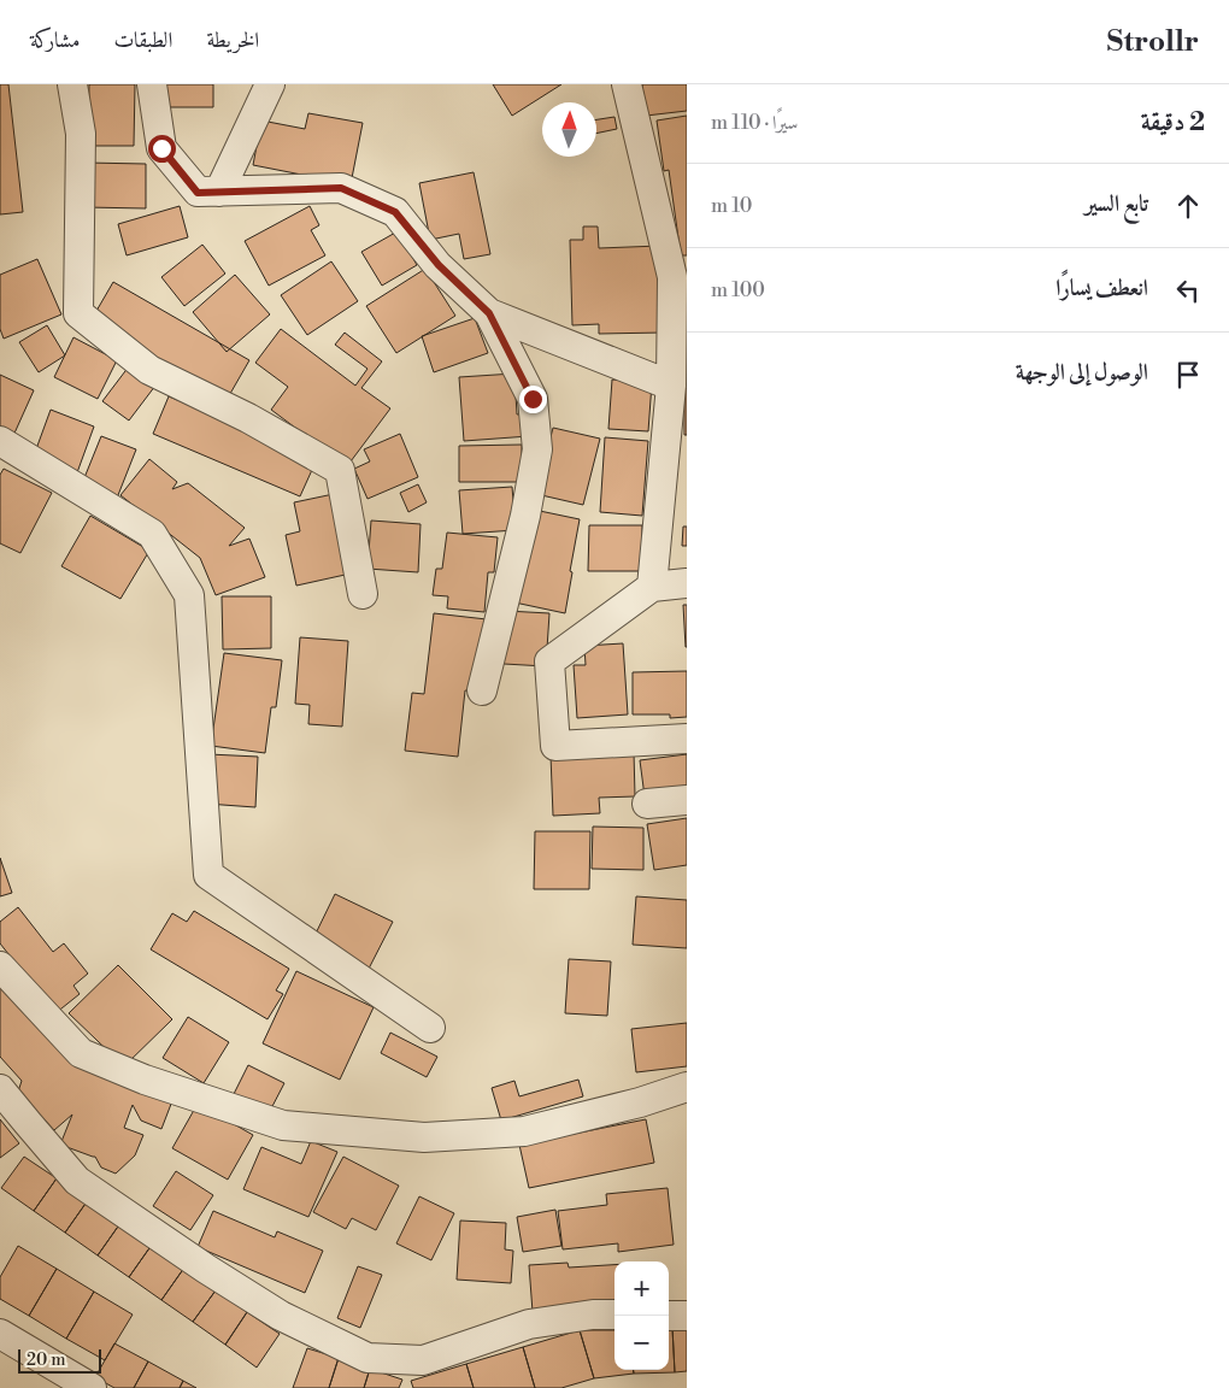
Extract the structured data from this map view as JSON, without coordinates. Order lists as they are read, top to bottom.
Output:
{
  "scale_bar": "20 m",
  "north": "top",
  "page": {
    "header": "Strollr",
    "nav": ["الخريطة", "الطبقات", "مشاركة"],
    "heading": ["2 دقيقة", "سيرًا · 110 m"],
    "list": [
      ["تابع السير", "10 m"],
      ["انعطف يسارًا", "100 m"],
      "الوصول إلى الوجهة"
    ],
    "map_buttons": ["+", "−"],
    "scale": "20 m"
  }
}
